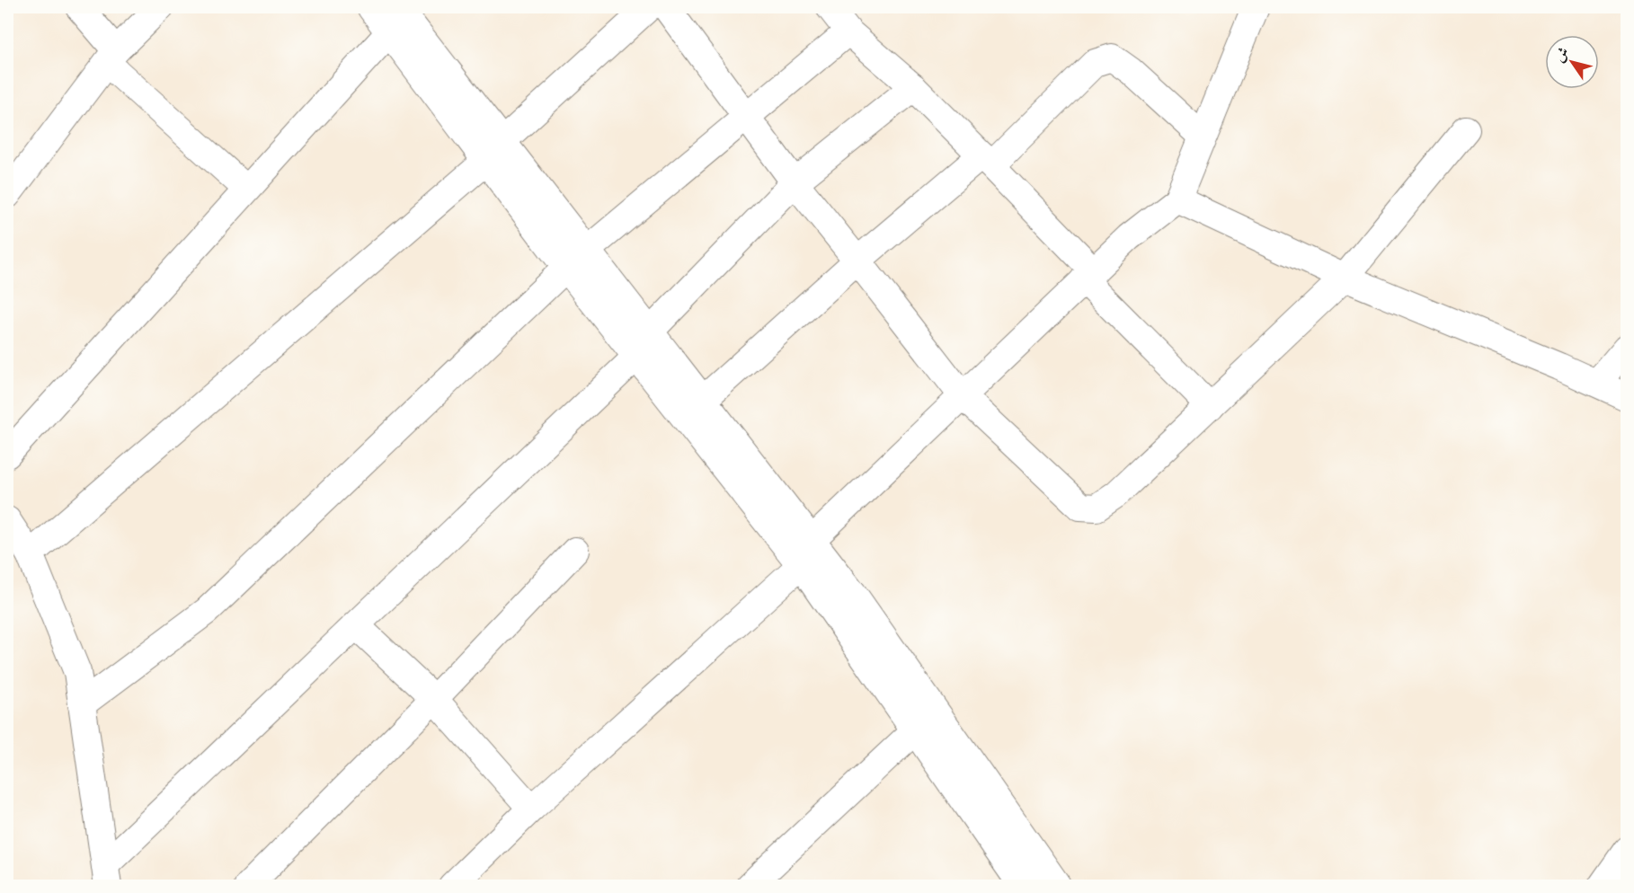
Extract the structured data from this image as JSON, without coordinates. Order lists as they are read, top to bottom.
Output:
{
  "north": "top left"
}
